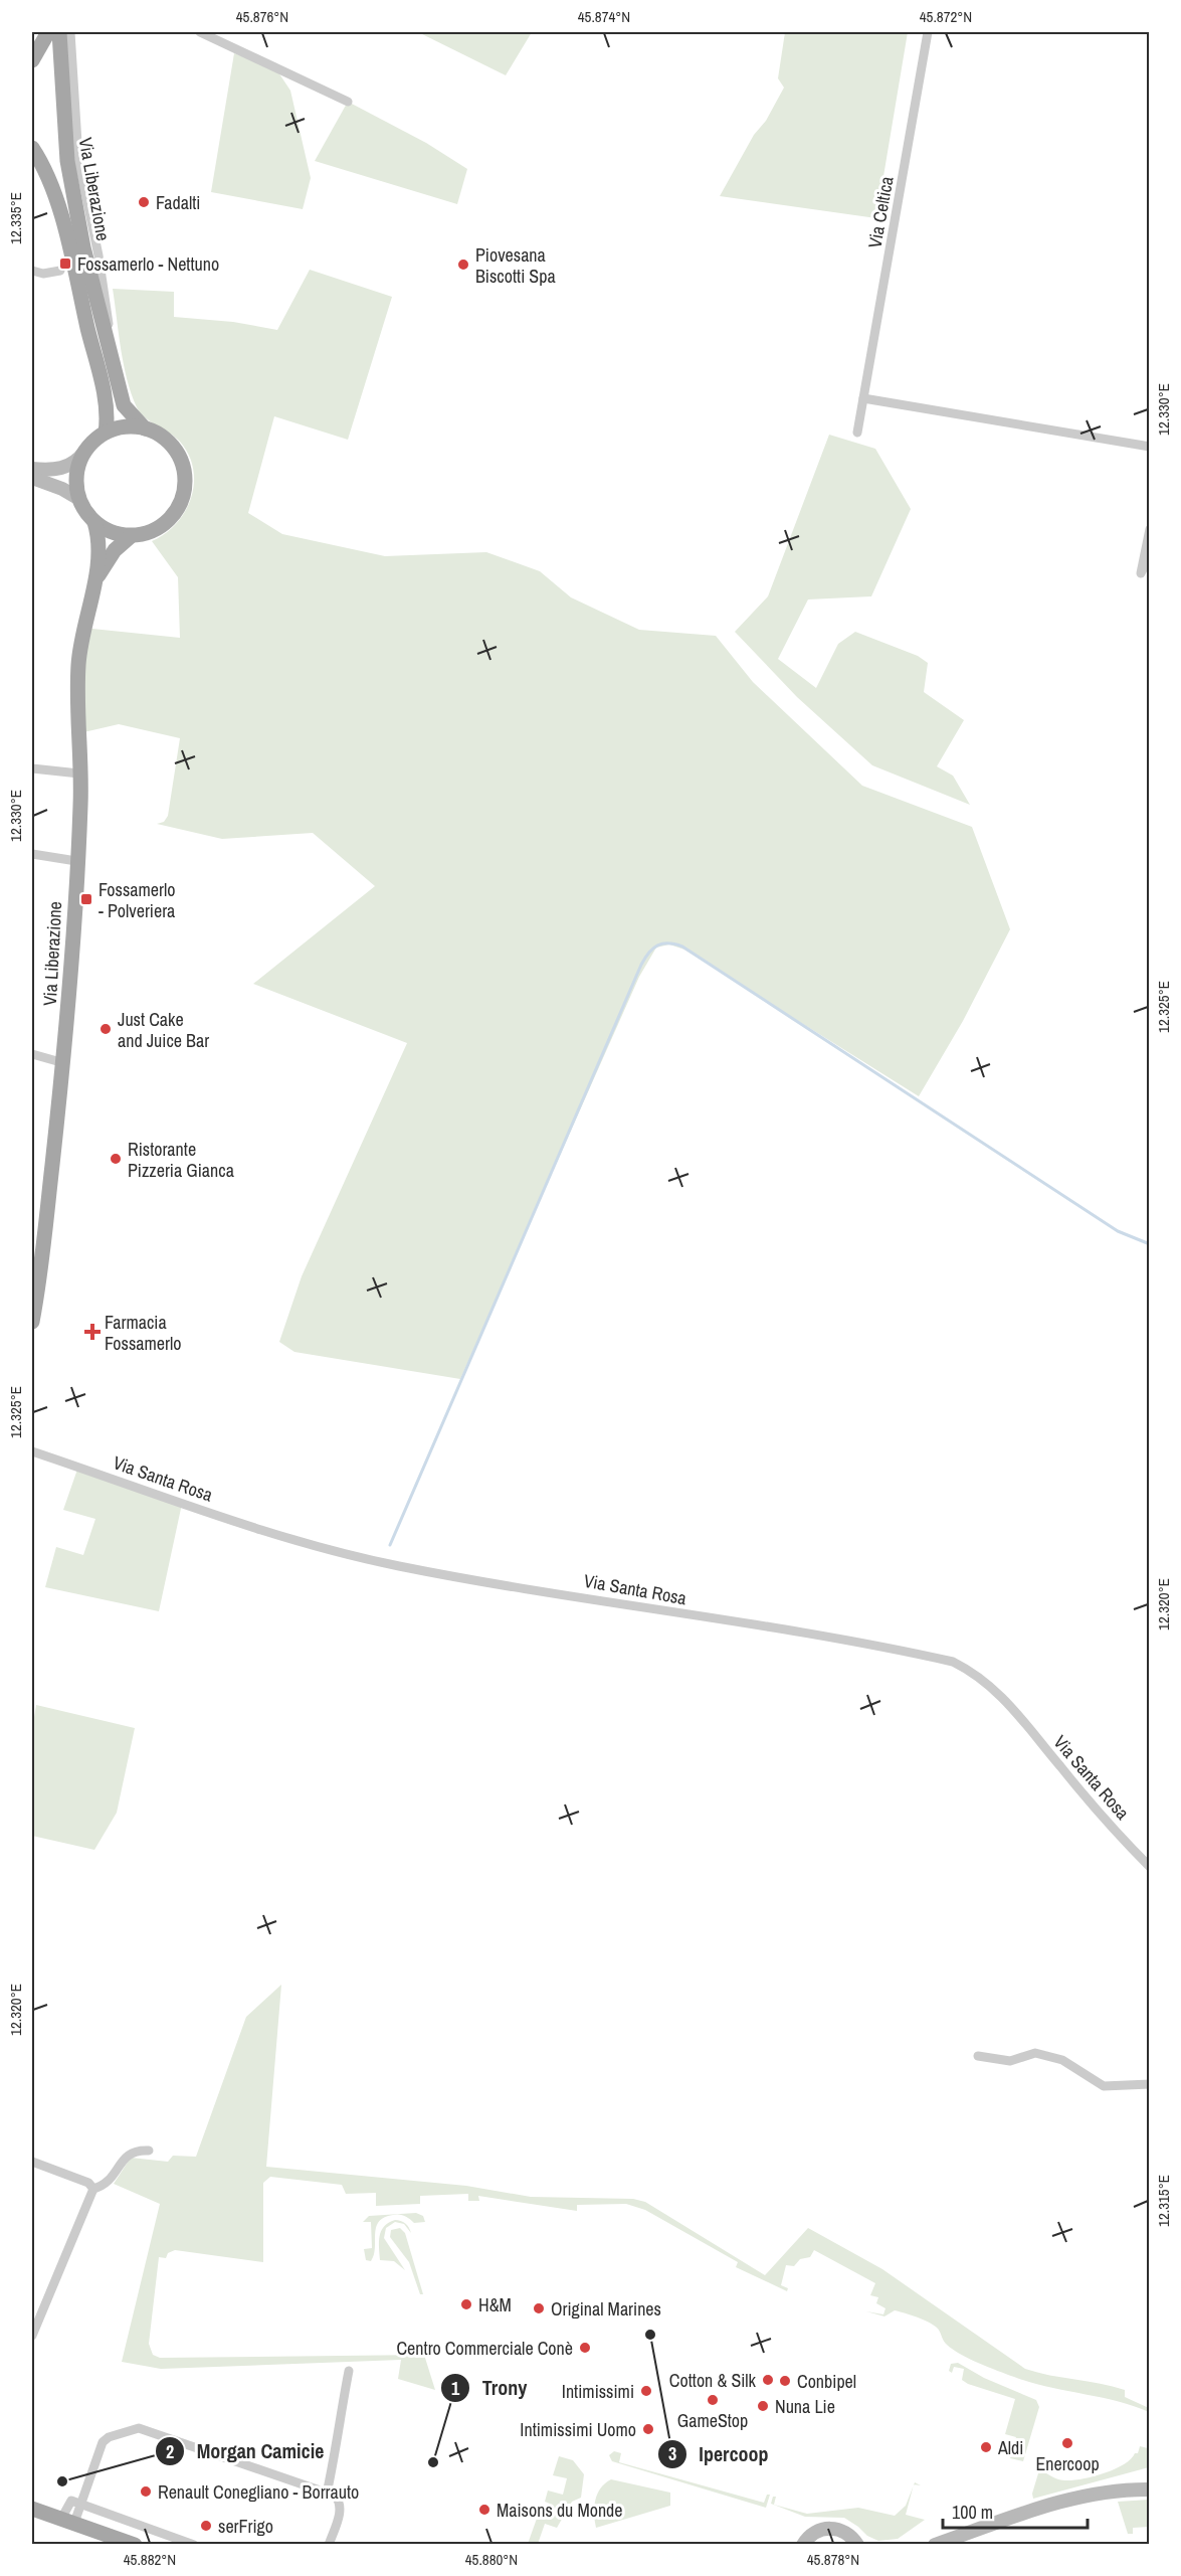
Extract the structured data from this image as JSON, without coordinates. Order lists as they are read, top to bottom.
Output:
{
  "streets": {
    "main road": ["Via Liberazione"],
    "street": ["Via Celtica", "Via Santa Rosa"]
  },
  "places": {
    "other": [
      "Fadalti",
      "Piovesana Biscotti Spa",
      "Just Cake and Juice Bar",
      "Ristorante Pizzeria Gianca",
      "H&M",
      "Original Marines",
      "Ipercoop",
      "Centro Commerciale Conè",
      "Cotton & Silk",
      "Conbipel",
      "Intimissimi",
      "GameStop",
      "Nuna Lie",
      "Intimissimi Uomo",
      "Enercoop",
      "Aldi",
      "Trony",
      "Morgan Camicie",
      "Renault Conegliano - Borrauto",
      "Maisons du Monde",
      "serFrigo"
    ],
    "transit": ["Fossamerlo - Nettuno", "Fossamerlo - Polveriera"],
    "health": ["Farmacia Fossamerlo"]
  },
  "scale_bar": "100 m",
  "coordinates": [
    "45.876°N",
    "45.874°N",
    "45.872°N",
    "12.335°E",
    "12.330°E",
    "12.325°E",
    "12.320°E",
    "12.315°E",
    "45.882°N",
    "45.880°N",
    "45.878°N"
  ]
}
